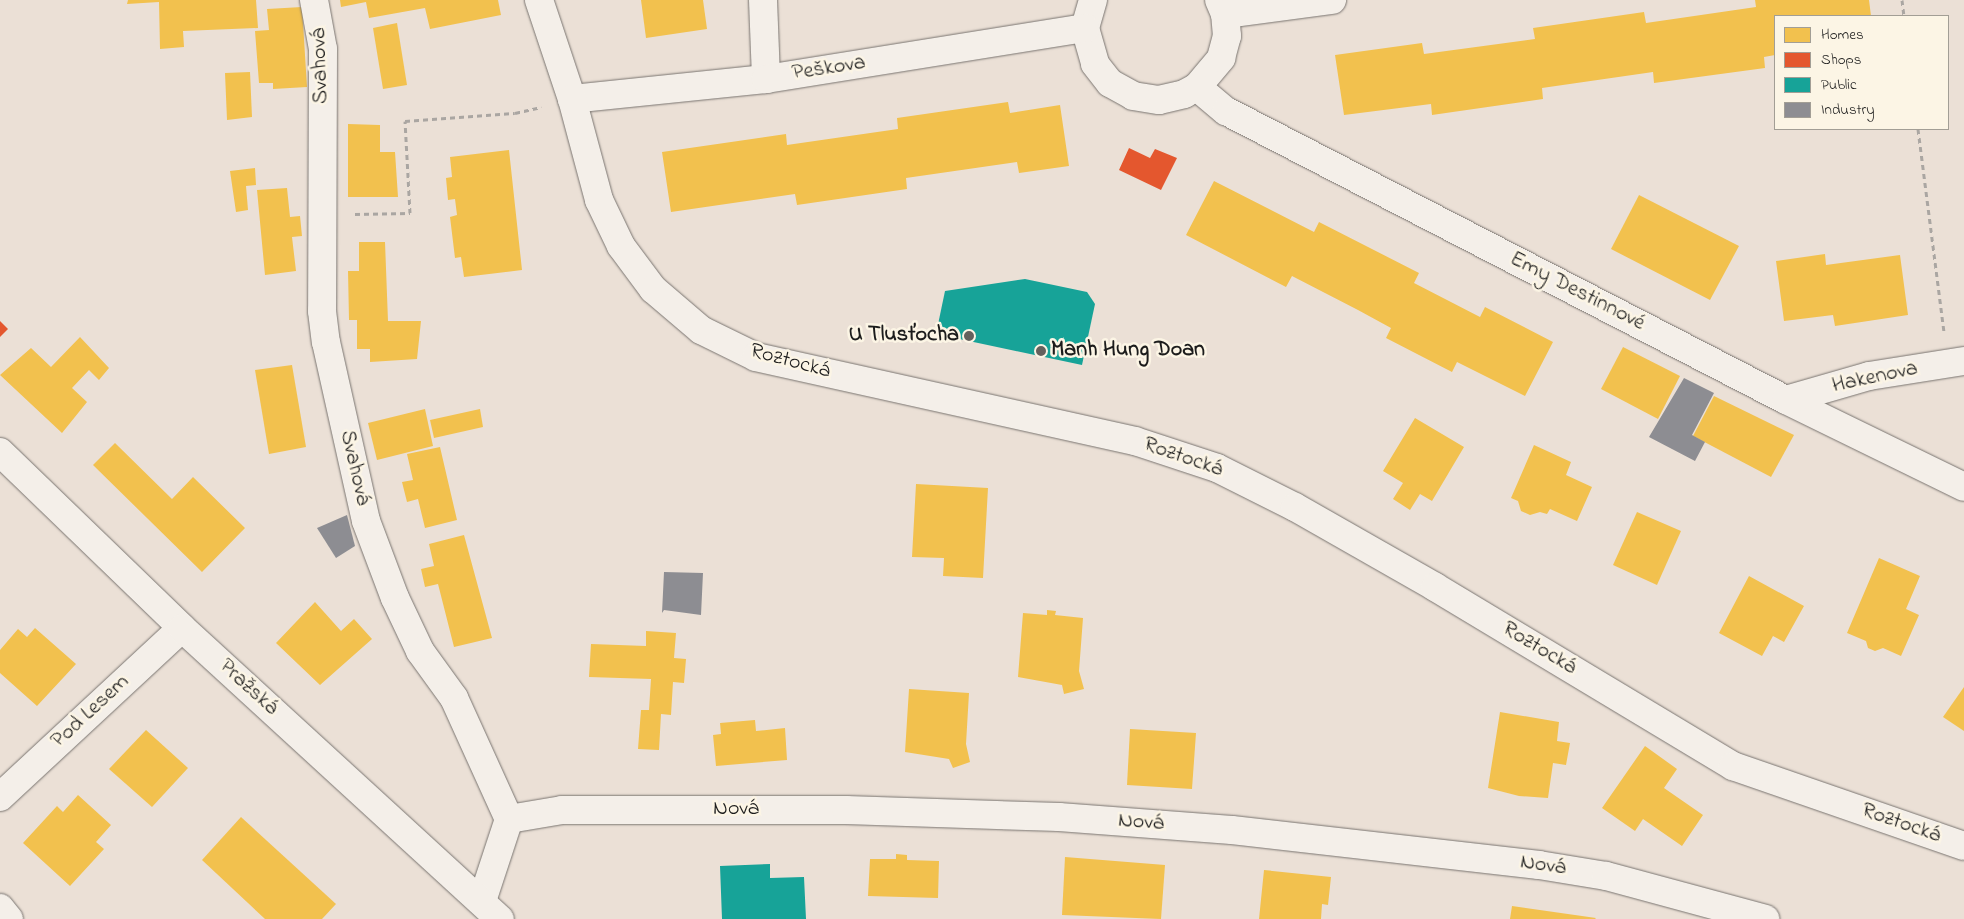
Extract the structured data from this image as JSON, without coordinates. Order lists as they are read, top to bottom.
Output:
{
  "streets": {
    "street": [
      "Svahová",
      "Peškova",
      "Emy Destinnové",
      "Roztocká",
      "Hakenova",
      "Pražská",
      "Pod Lesem",
      "Nová"
    ]
  },
  "crossings": [
    ["Svahová", "Nová"],
    ["Peškova", "Roztocká"],
    ["Emy Destinnové", "Hakenova"],
    ["Pražská", "Pod Lesem"]
  ],
  "places": ["U Tlusťocha", "Manh Hung Doan"],
  "legend": [
    "Homes",
    "Shops",
    "Public",
    "Industry"
  ]
}
